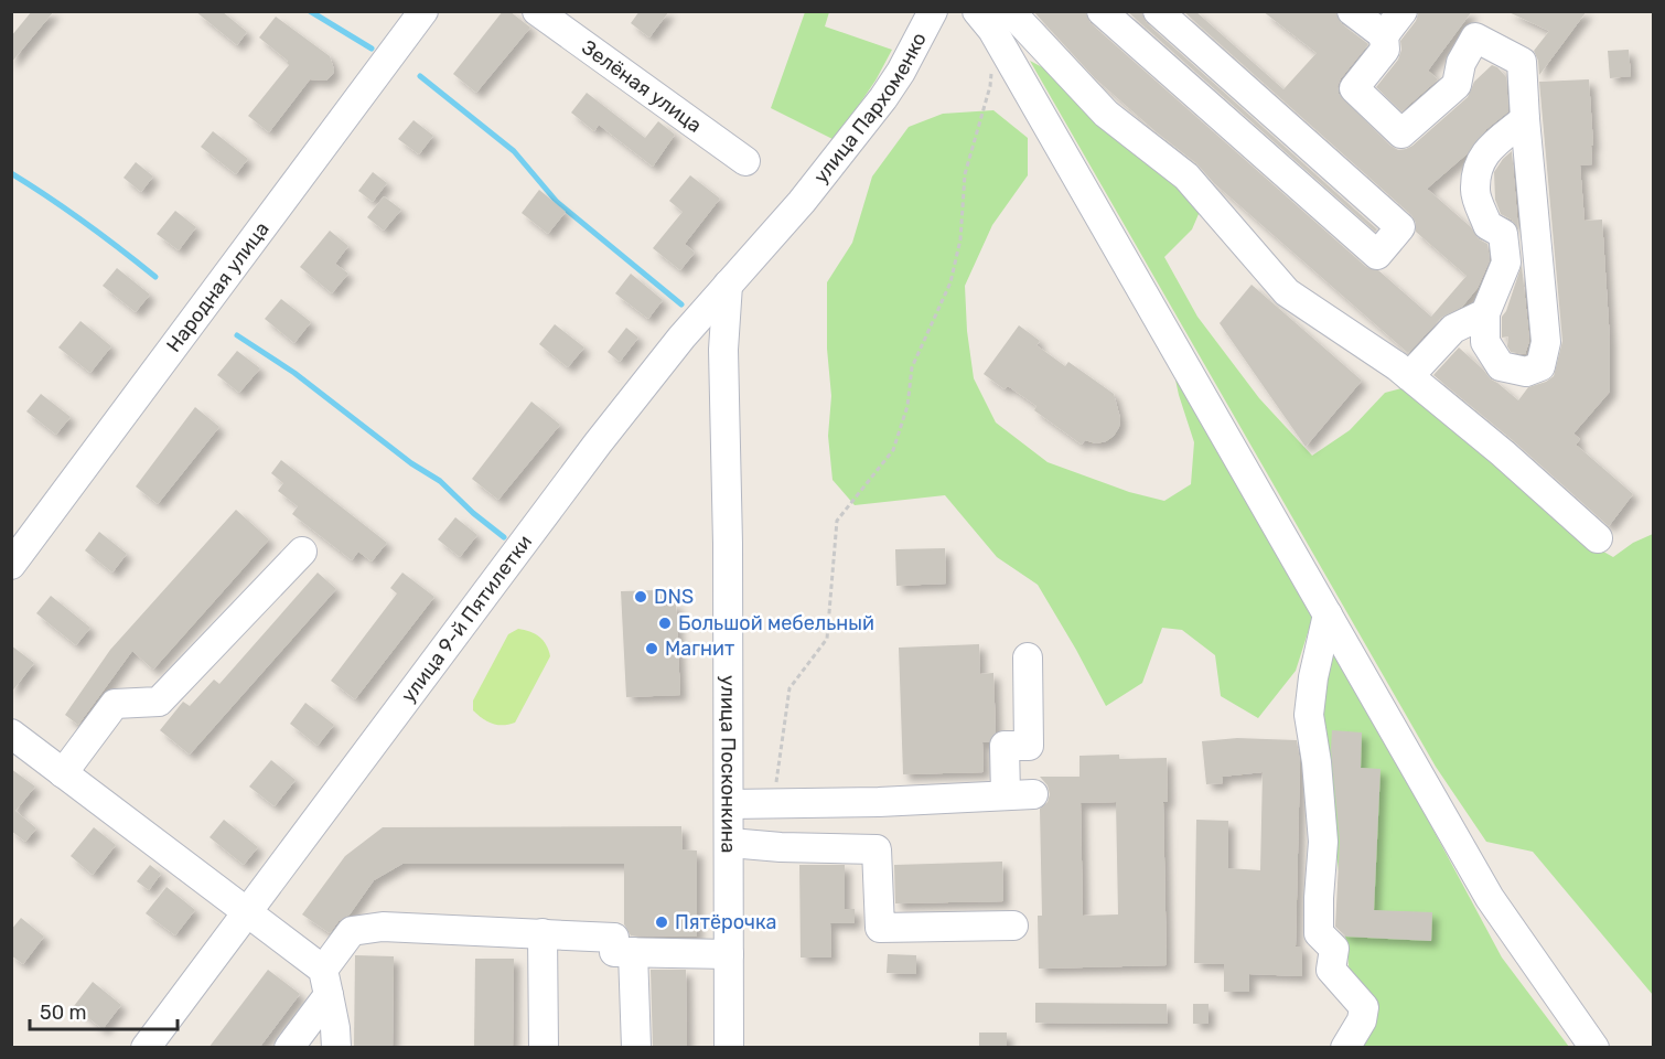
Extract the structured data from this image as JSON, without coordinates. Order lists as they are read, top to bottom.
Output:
{
  "streets": {
    "street": [
      "Зелёная улица",
      "улица Пархоменко",
      "Народная улица",
      "улица 9-й Пятилетки",
      "улица Посконкина"
    ]
  },
  "crossings": [
    ["улица Пархоменко", "улица 9-й Пятилетки"],
    ["улица 9-й Пятилетки", "улица Посконкина"]
  ],
  "places": [
    "DNS",
    "Большой мебельный",
    "Магнит",
    "Пятёрочка"
  ],
  "scale_bar": "50 m"
}
